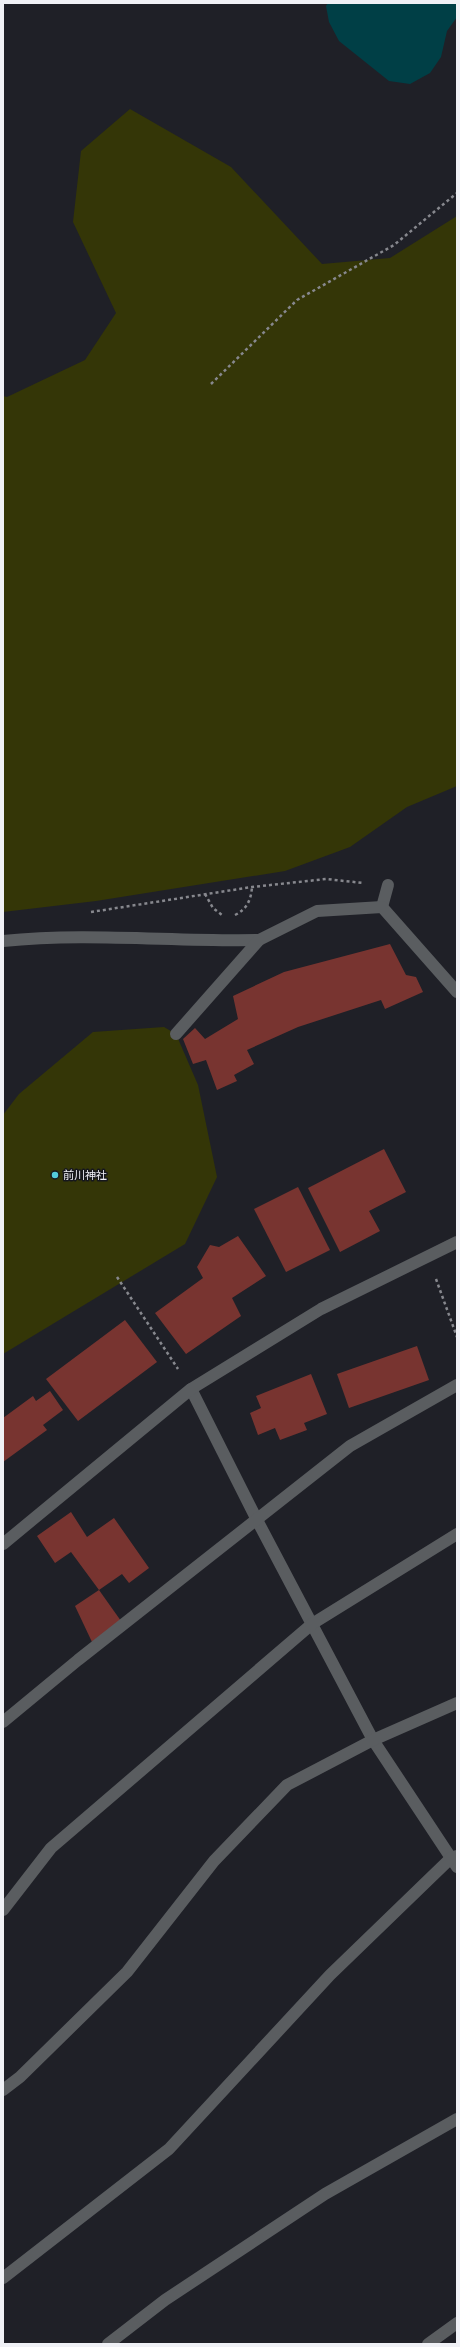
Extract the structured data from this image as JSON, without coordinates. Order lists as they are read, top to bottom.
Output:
{
  "places": ["前川神社"]
}
